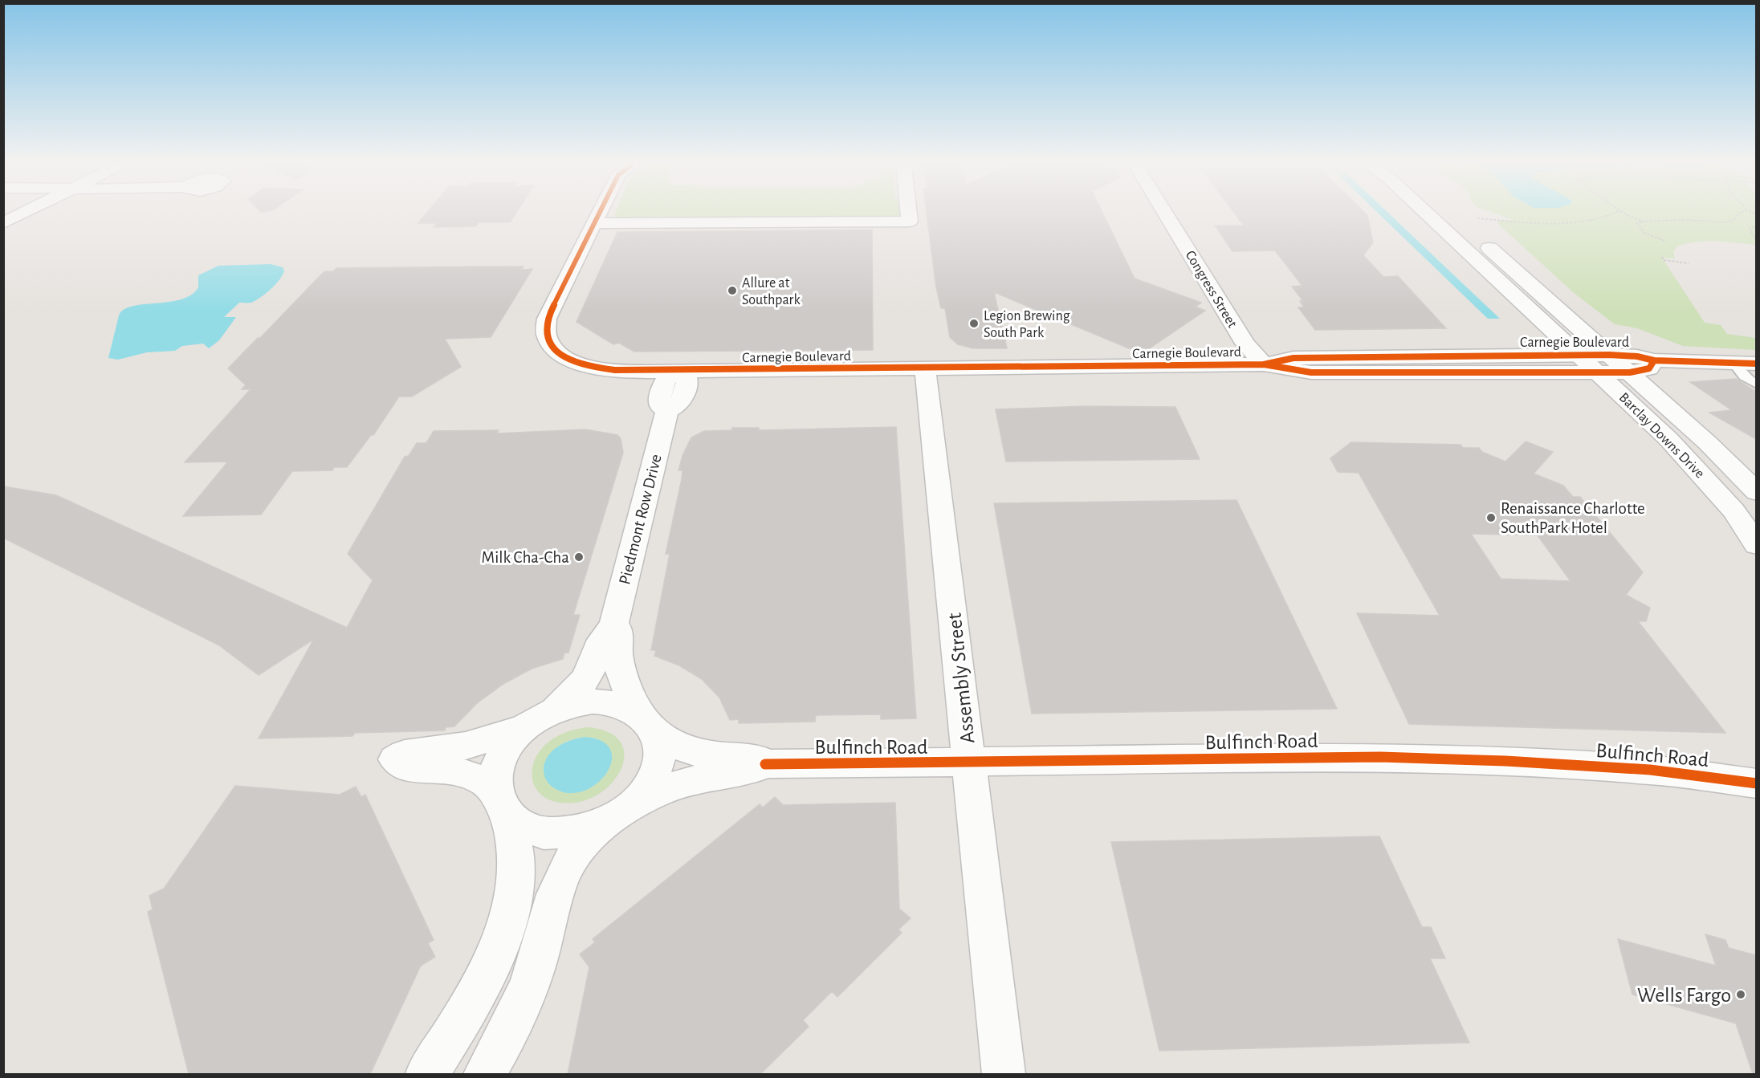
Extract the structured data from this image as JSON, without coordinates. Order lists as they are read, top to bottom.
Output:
{
  "streets": {
    "street": [
      "Congress Street",
      "Carnegie Boulevard",
      "Barclay Downs Drive",
      "Piedmont Row Drive",
      "Assembly Street",
      "Bulfinch Road"
    ]
  },
  "crossings": [
    ["Congress Street", "Carnegie Boulevard"],
    ["Carnegie Boulevard", "Barclay Downs Drive"],
    ["Carnegie Boulevard", "Piedmont Row Drive"],
    ["Carnegie Boulevard", "Assembly Street"],
    ["Piedmont Row Drive", "Bulfinch Road"],
    ["Assembly Street", "Bulfinch Road"]
  ],
  "places": [
    "Allure at Southpark",
    "Legion Brewing South Park",
    "Renaissance Charlotte SouthPark Hotel",
    "Milk Cha-Cha",
    "Wells Fargo"
  ]
}
